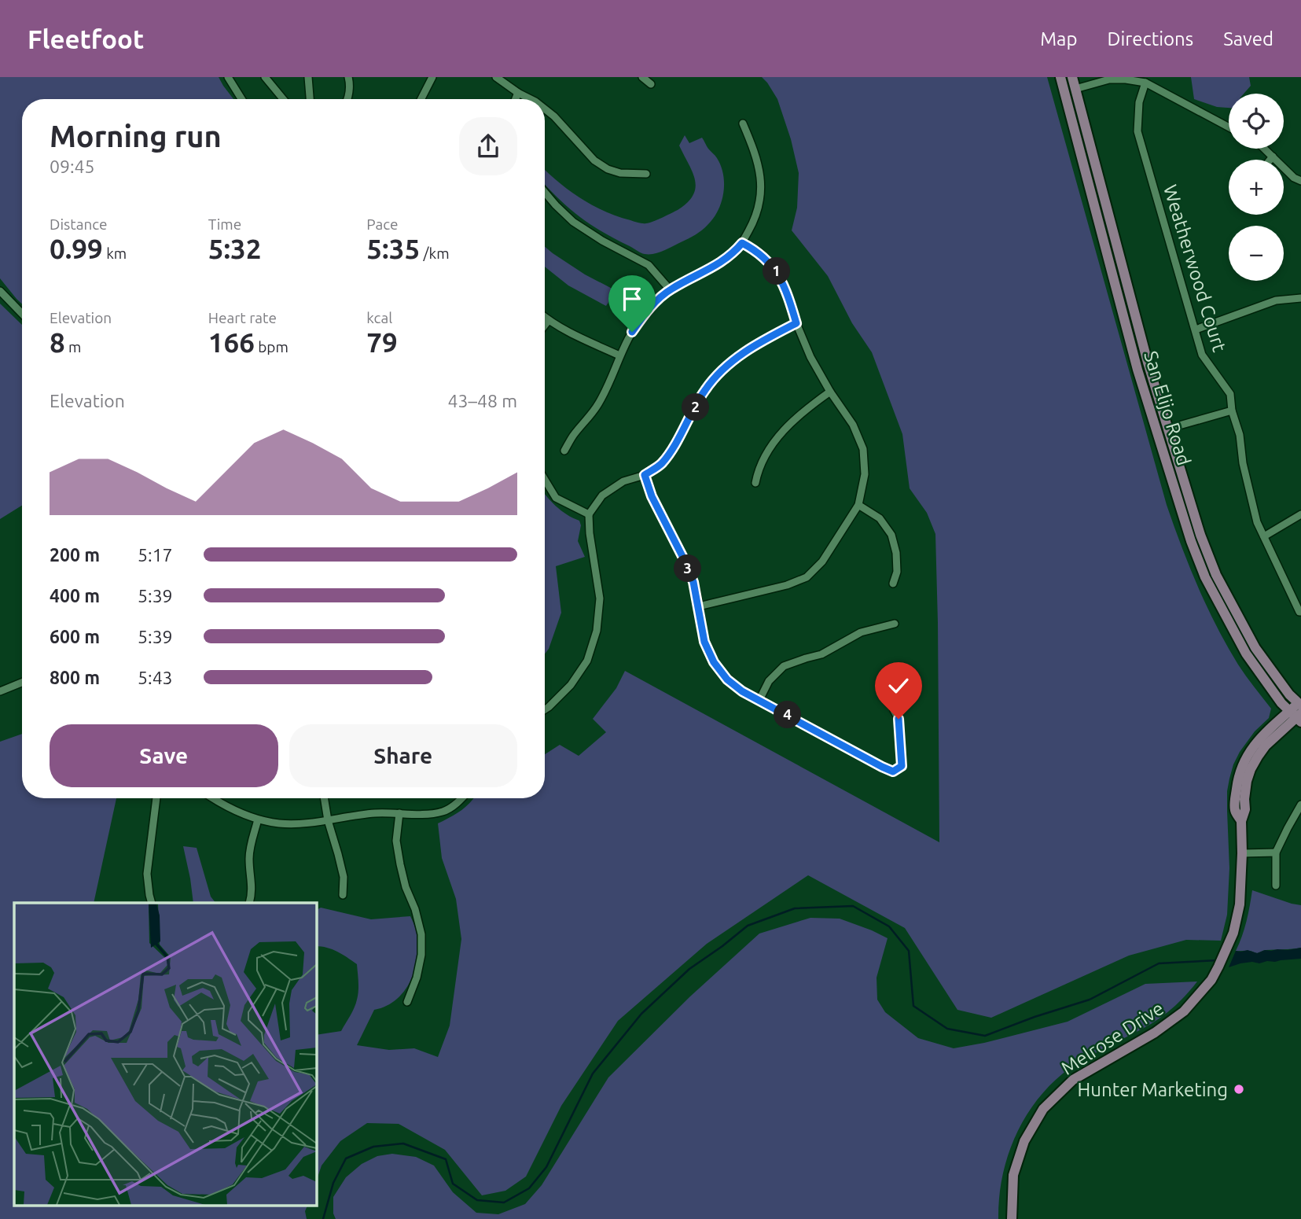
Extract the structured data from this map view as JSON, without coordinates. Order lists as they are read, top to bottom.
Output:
{
  "streets": {
    "main road": ["San Elijo Road", "Melrose Drive"],
    "street": ["Weatherwood Court"]
  },
  "crossings": [
    ["San Elijo Road", "Melrose Drive"]
  ],
  "places": ["Hunter Marketing"],
  "page": {
    "header": "Fleetfoot",
    "nav": ["Map", "Directions", "Saved"],
    "map_buttons": ["+", "−"],
    "heading": ["Morning run", "09:45"],
    "stats": [
      ["Distance", "0.99 km"],
      ["Time", "5:32"],
      ["Pace", "5:35 /km"],
      ["Elevation", "8 m"],
      ["Heart rate", "166 bpm"],
      ["kcal", "79"]
    ],
    "pins": [
      "1",
      "2",
      "3",
      "4"
    ],
    "chart": ["Elevation", "43–48 m"],
    "list": [
      {
        "name": "200 m",
        "note": "5:17"
      },
      {
        "name": "400 m",
        "note": "5:39"
      },
      {
        "name": "600 m",
        "note": "5:39"
      },
      {
        "name": "800 m",
        "note": "5:43"
      }
    ],
    "buttons": ["Save", "Share"]
  }
}
